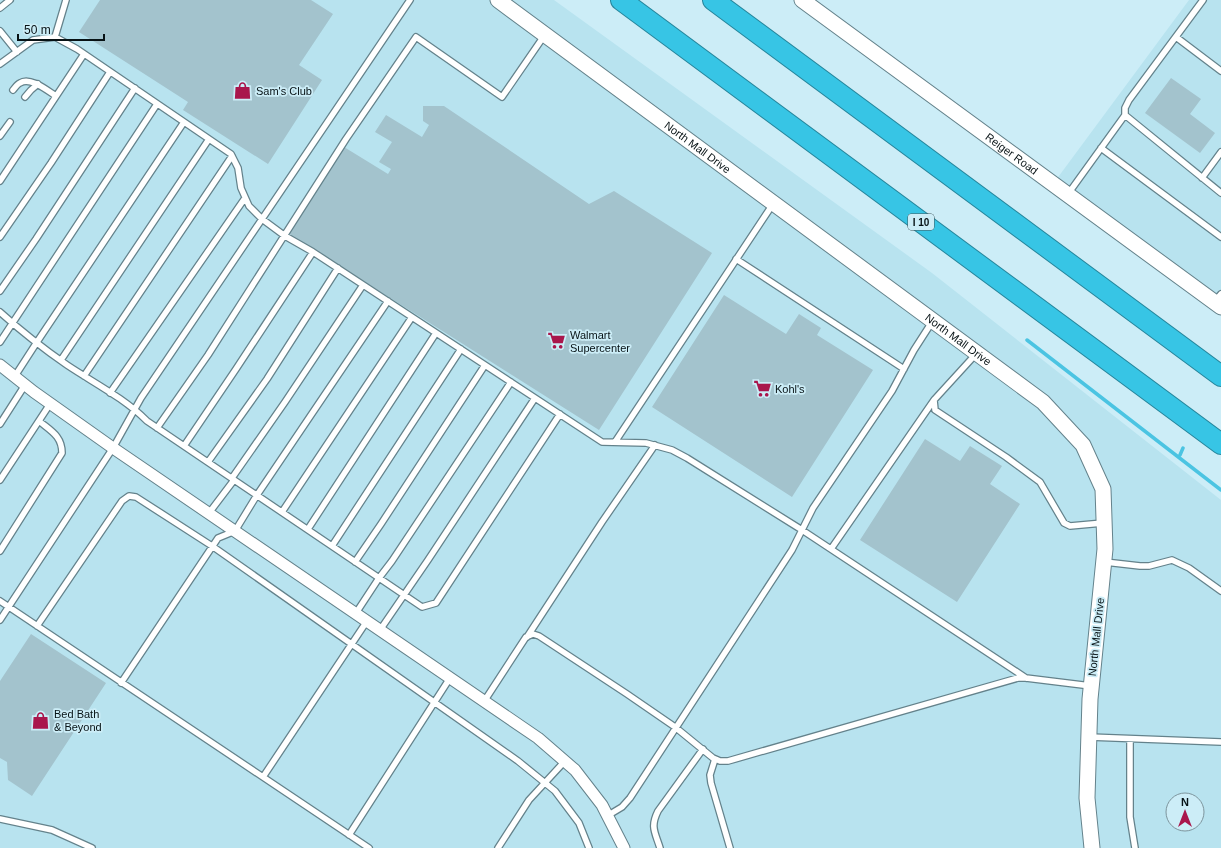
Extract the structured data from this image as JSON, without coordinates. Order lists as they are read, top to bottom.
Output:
{
  "streets": {
    "highway": ["I 10"],
    "street": ["North Mall Drive", "Reiger Road"]
  },
  "places": {
    "shop": ["Sam's Club", "Bed Bath & Beyond"],
    "supermarket": ["Walmart Supercenter", "Kohl's"]
  },
  "scale_bar": "50 m",
  "north": "top"
}
